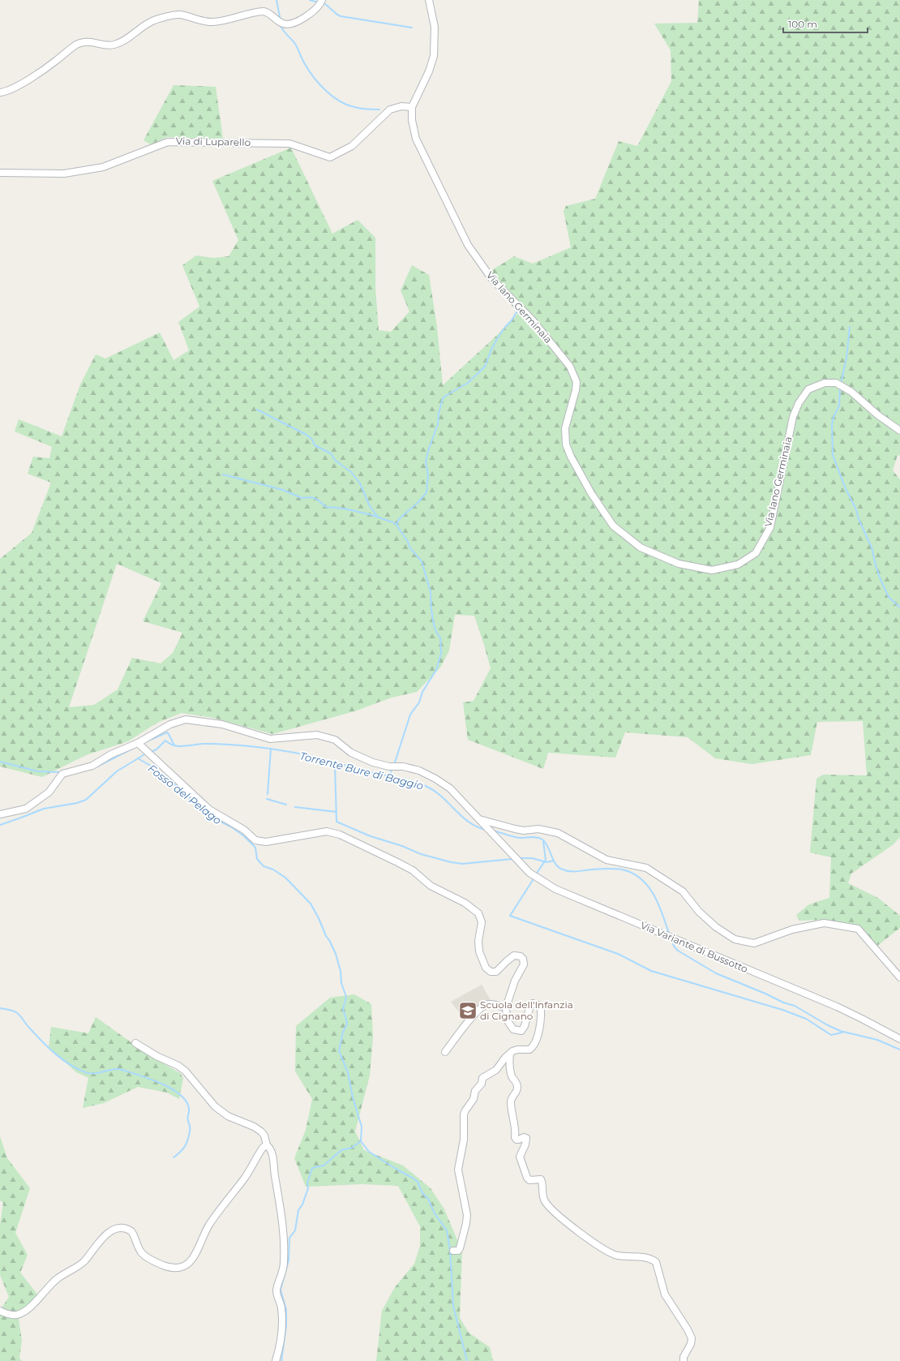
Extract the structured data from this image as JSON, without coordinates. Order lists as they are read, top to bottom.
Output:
{
  "streets": {
    "street": ["Via di Luparello", "Via Iano Germinaia", "Via Variante di Bussotto"]
  },
  "crossings": [
    ["Via di Luparello", "Via Iano Germinaia"]
  ],
  "water": ["Torrente Bure di Baggio", "Fosso del Pelago"],
  "places": {
    "school or university": ["Scuola dell'Infanzia di Cignano"]
  },
  "scale_bar": "100 m"
}
